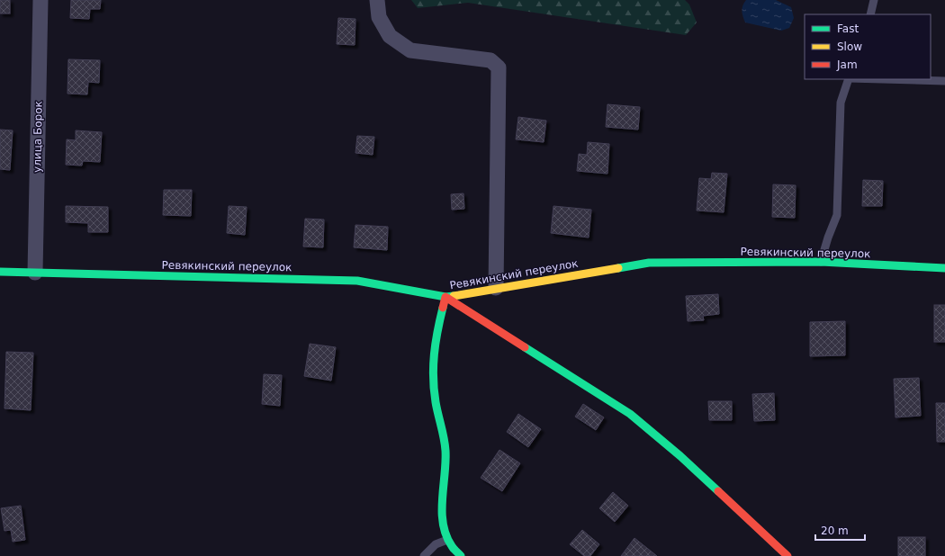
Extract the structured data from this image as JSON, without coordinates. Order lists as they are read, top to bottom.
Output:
{
  "streets": {
    "street": ["улица Борок", "Ревякинский переулок"]
  },
  "crossings": [
    ["улица Борок", "Ревякинский переулок"]
  ],
  "legend": ["Fast", "Slow", "Jam"],
  "scale_bar": "20 m"
}
